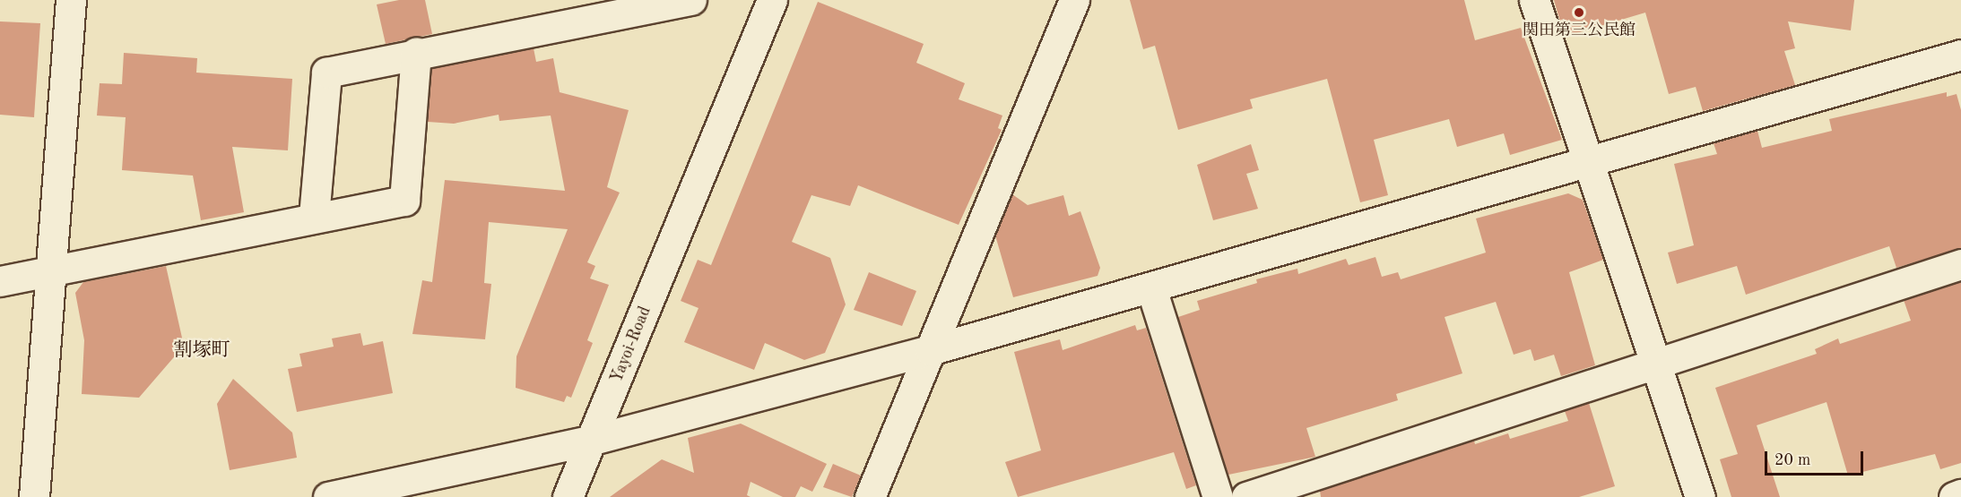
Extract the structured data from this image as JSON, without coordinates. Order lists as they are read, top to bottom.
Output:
{
  "streets": {
    "street": ["Yayoi-Road"]
  },
  "districts": ["割塚町"],
  "places": ["関田第三公民館"],
  "scale_bar": "20 m"
}
